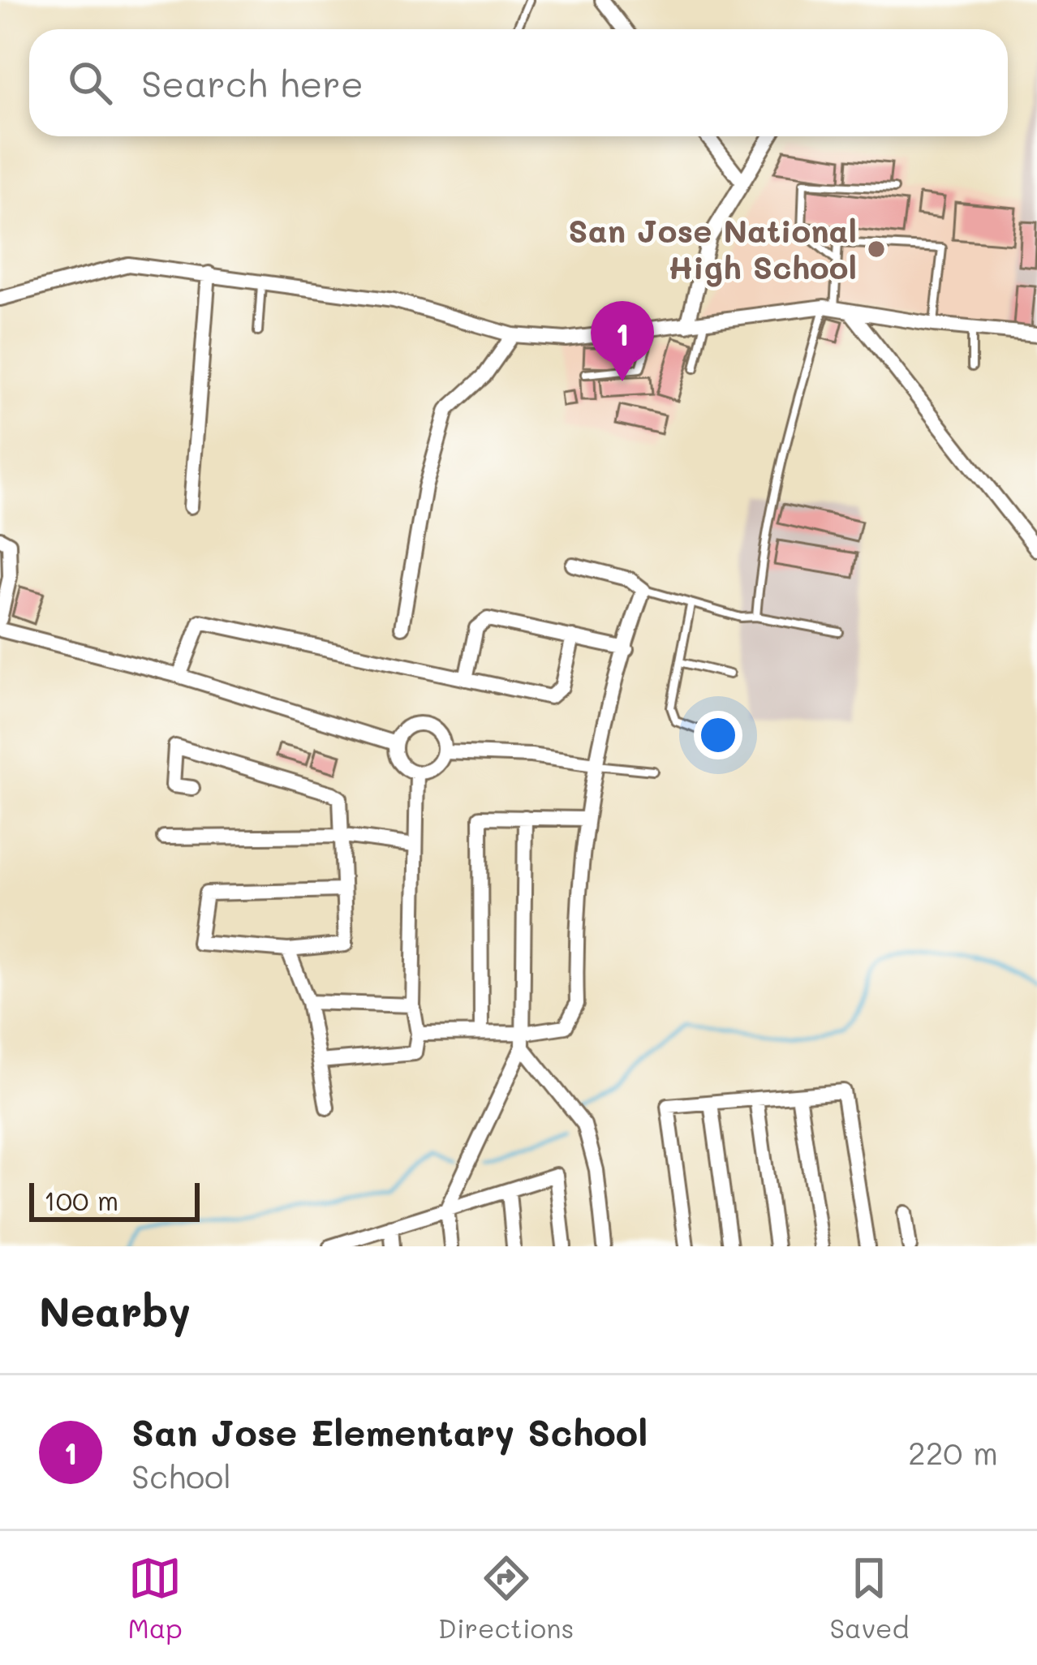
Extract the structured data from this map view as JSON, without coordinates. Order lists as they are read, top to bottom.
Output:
{
  "places": ["San Jose National High School"],
  "scale_bar": "100 m",
  "page": {
    "search": "Search here",
    "pins": "1",
    "scale": "100 m",
    "heading": "Nearby",
    "list": [
      {
        "mark": "1",
        "name": "San Jose Elementary School",
        "note": "School",
        "value": "220 m"
      }
    ],
    "nav": ["Map", "Directions", "Saved"]
  }
}
